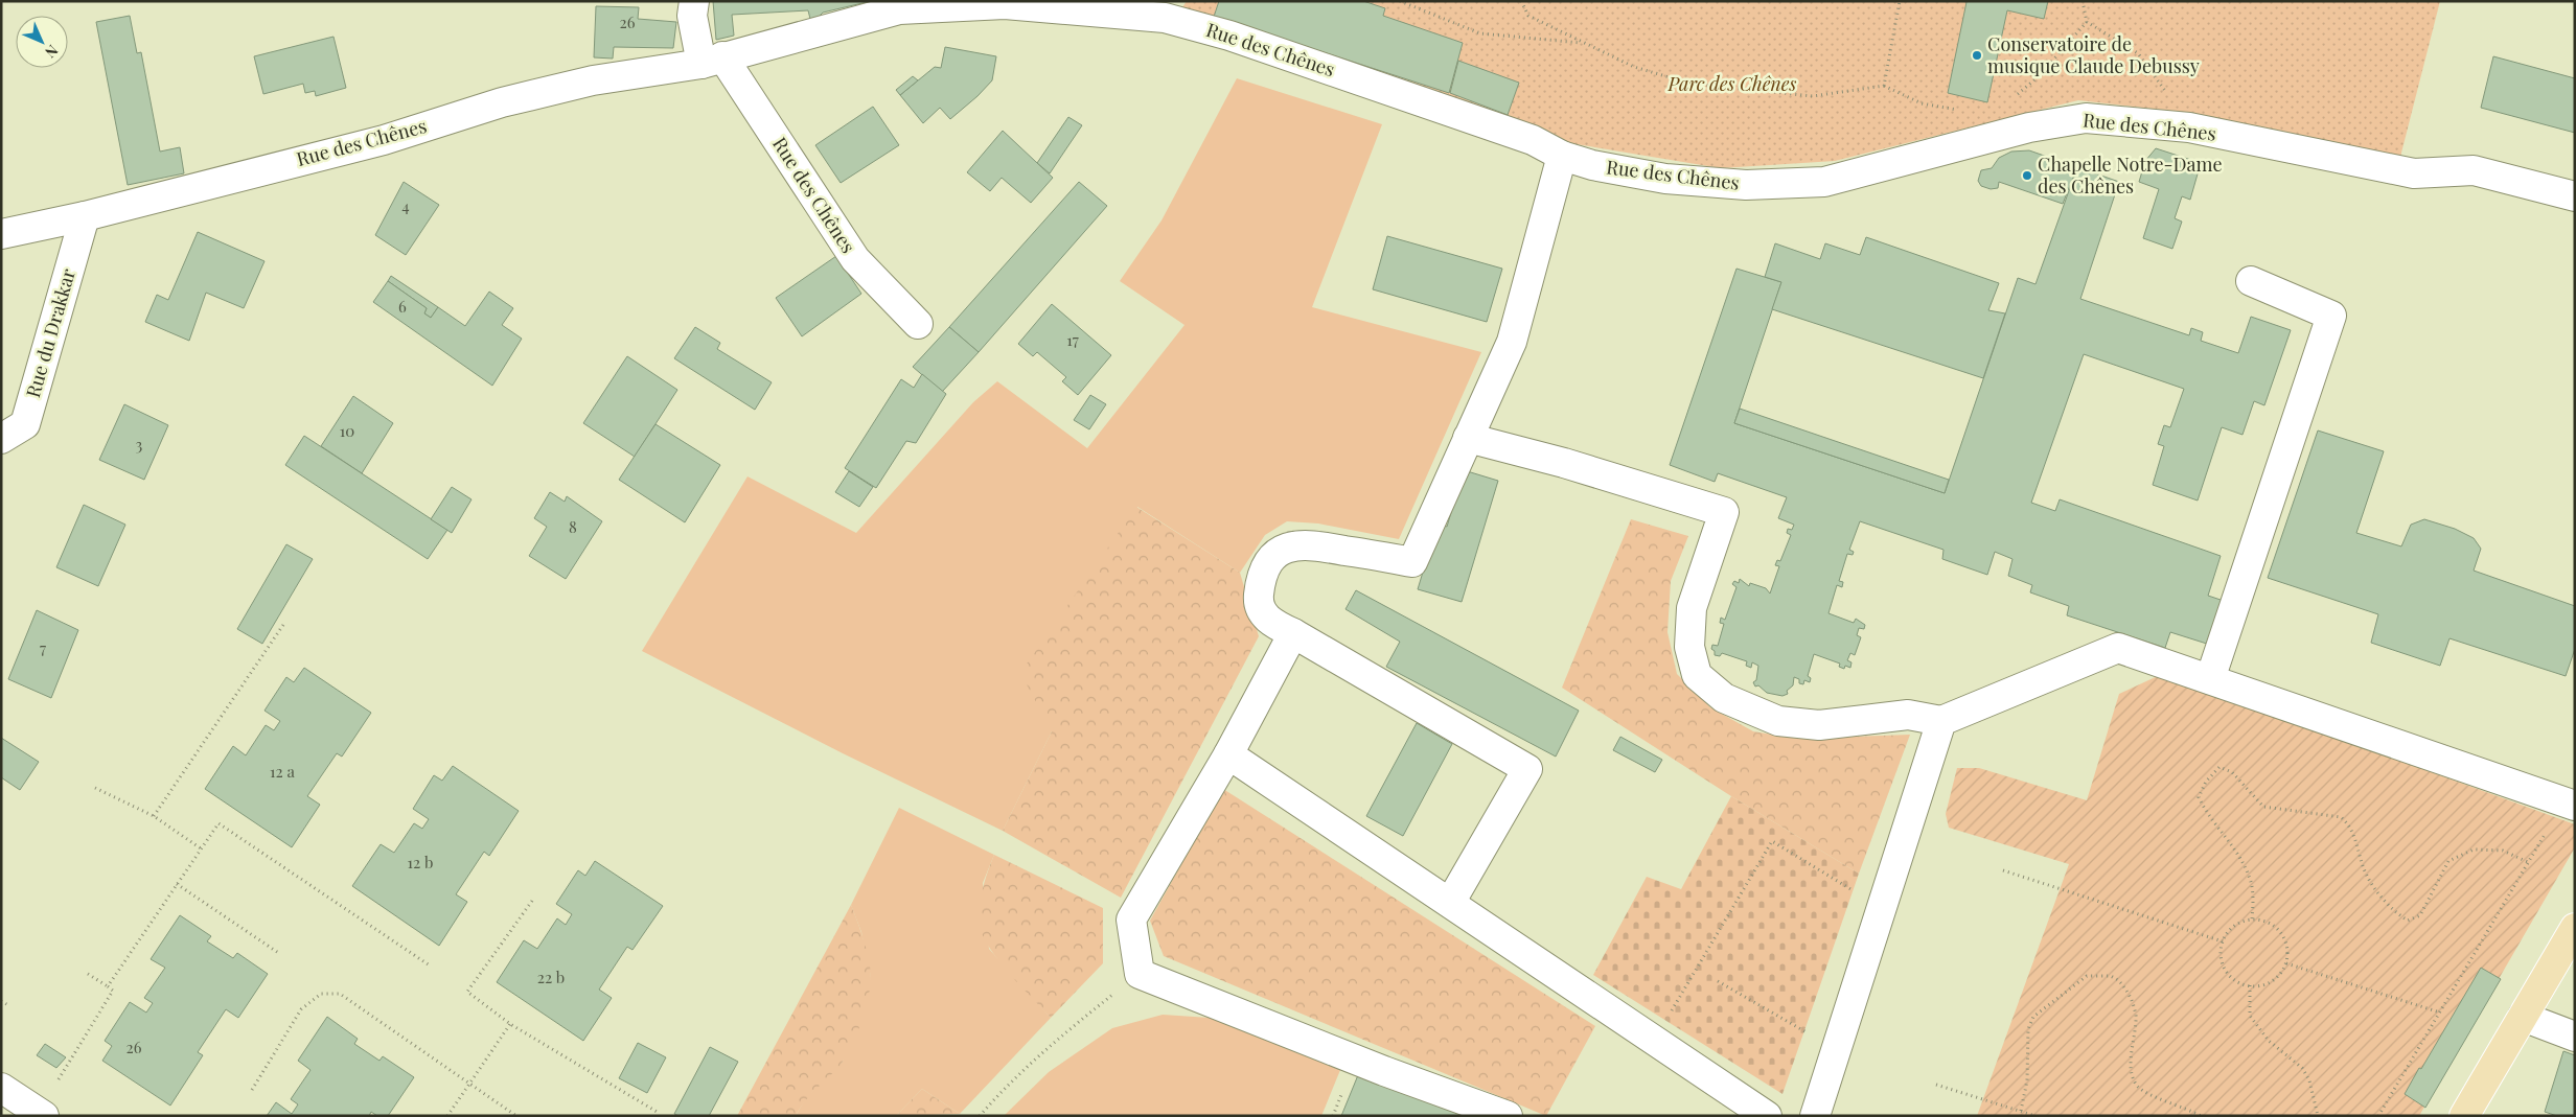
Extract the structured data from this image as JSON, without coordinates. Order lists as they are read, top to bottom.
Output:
{
  "streets": {
    "street": ["Rue des Chênes", "Rue du Drakkar"]
  },
  "crossings": [
    ["Rue des Chênes", "Rue du Drakkar"]
  ],
  "parks": ["Parc des Chênes"],
  "places": ["Conservatoire de musique Claude Debussy", "Chapelle Notre-Dame des Chênes"],
  "house_numbers": [
    "26",
    "4",
    "6",
    "17",
    "10",
    "3",
    "8",
    "7",
    "12 a",
    "12 b",
    "22 b",
    "26"
  ],
  "north": "bottom right"
}
